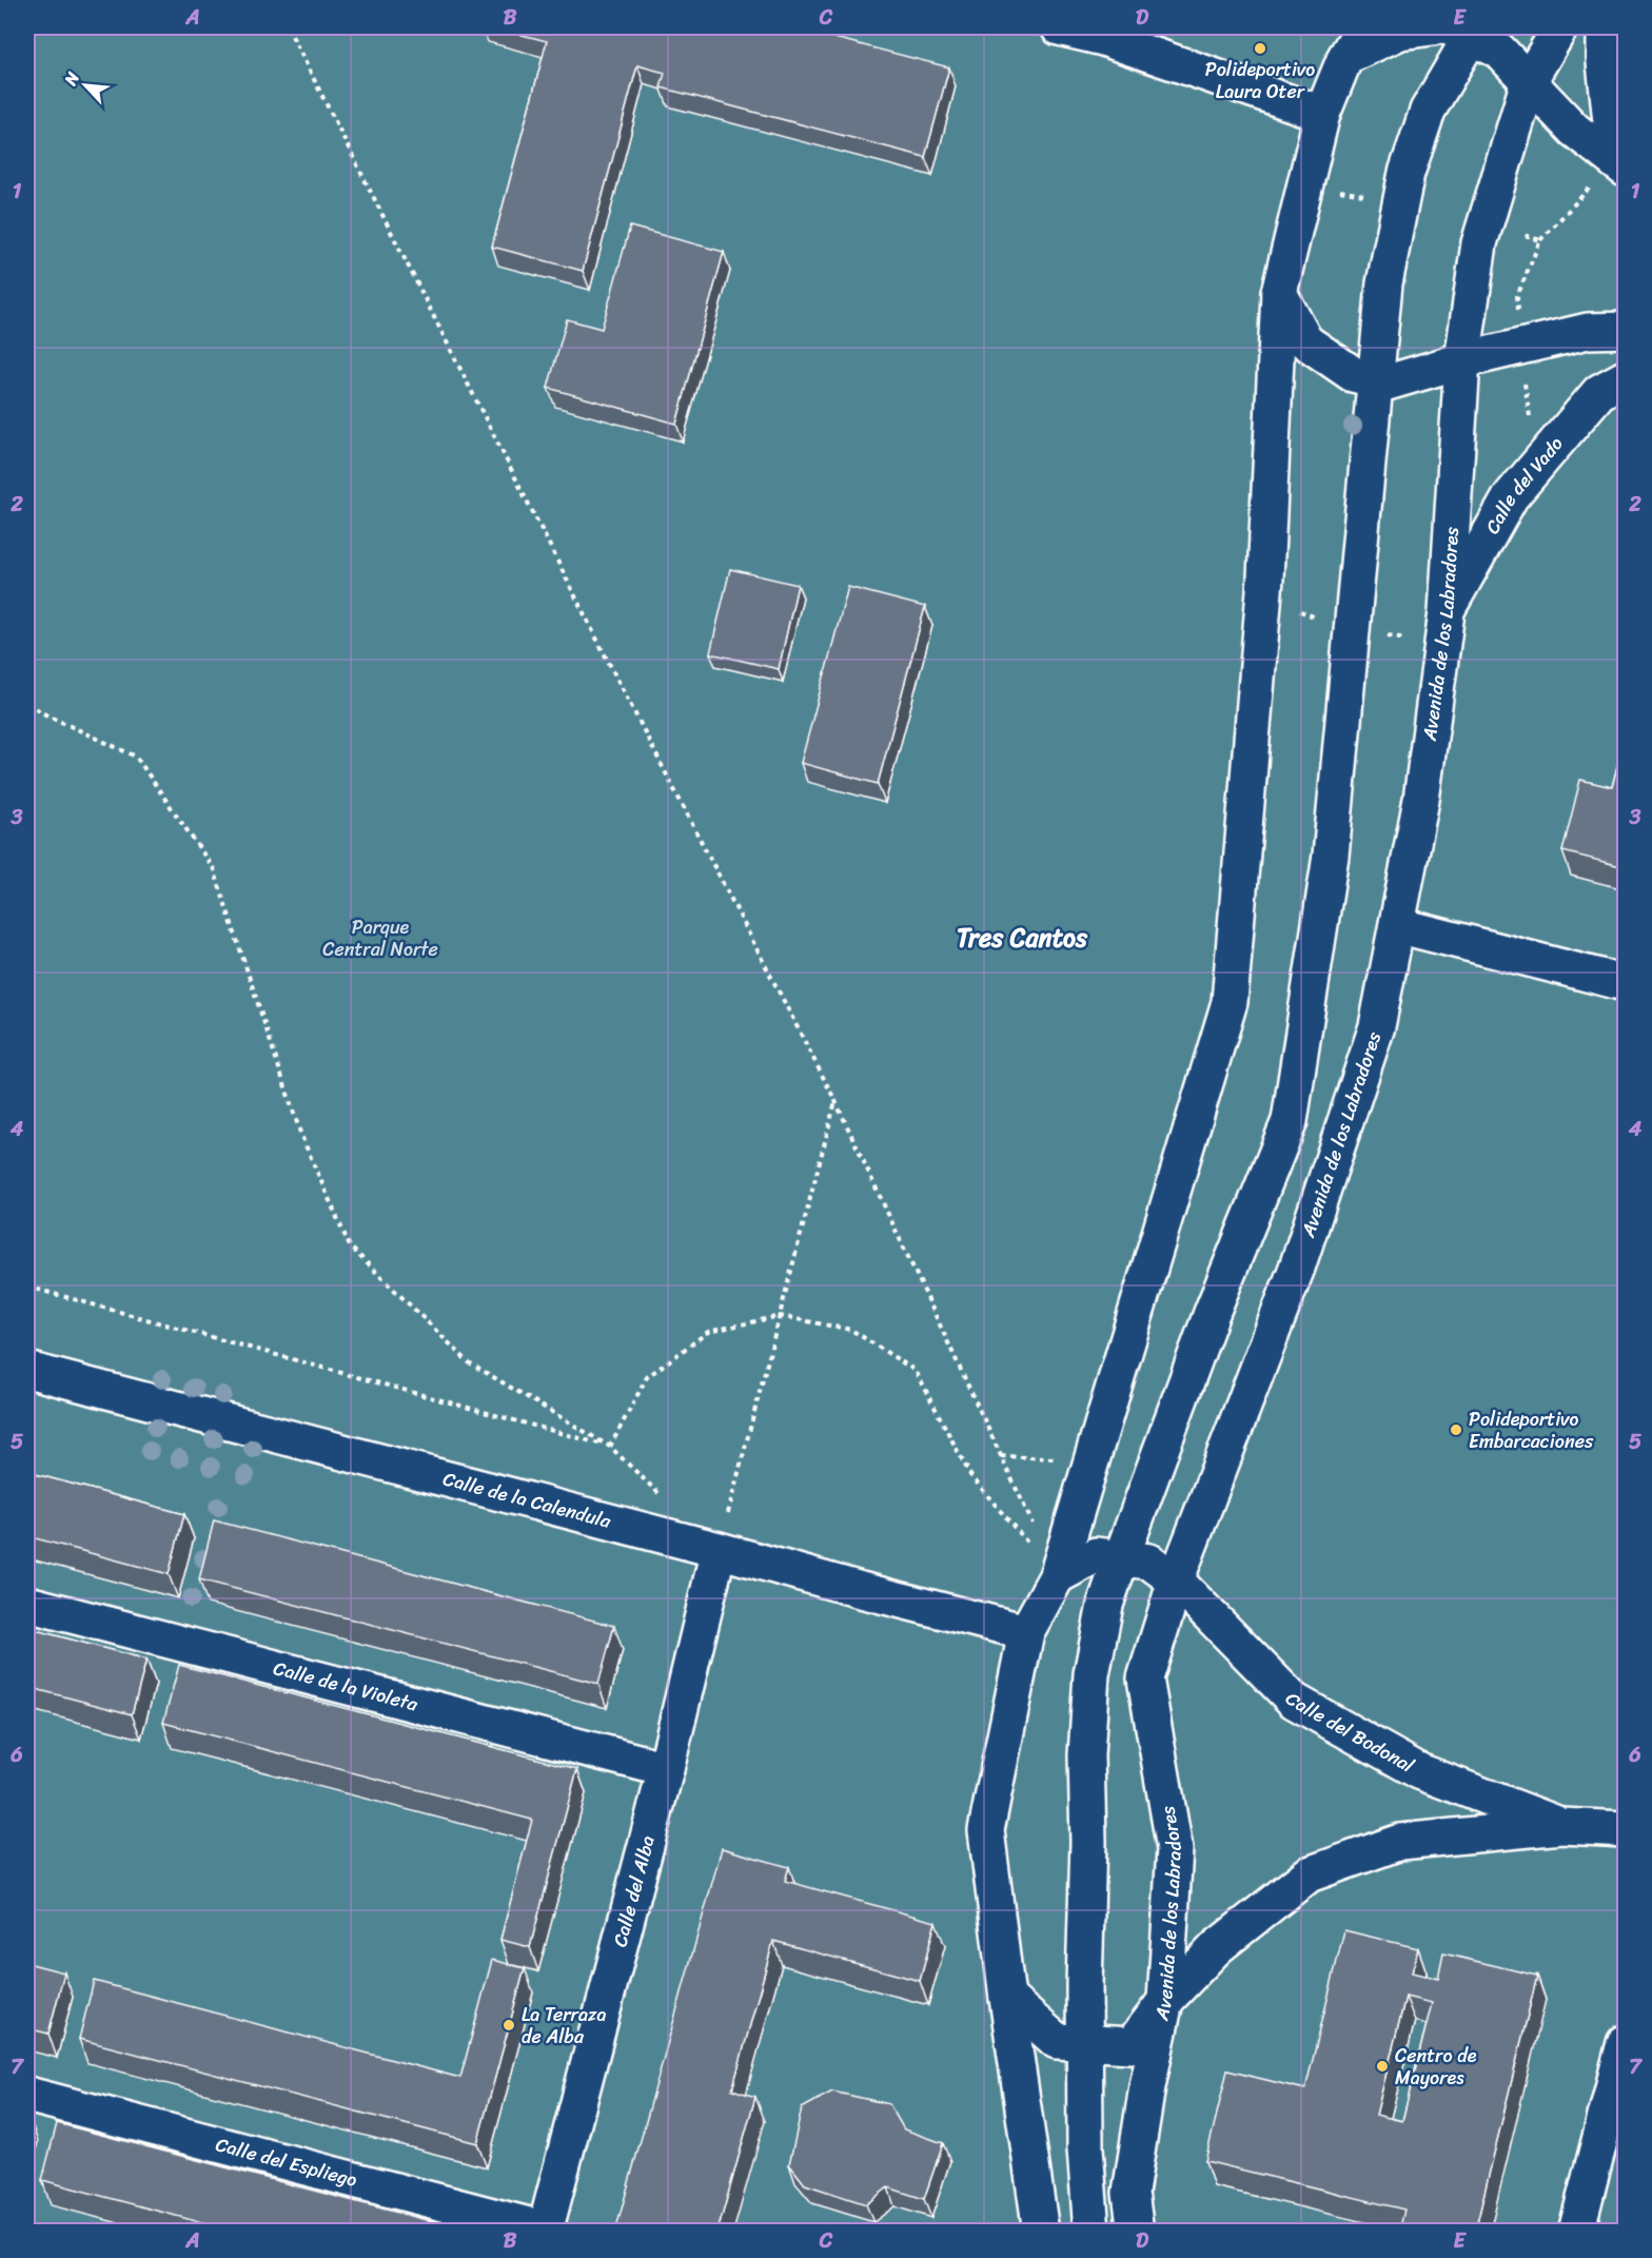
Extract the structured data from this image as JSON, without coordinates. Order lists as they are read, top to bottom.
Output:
{
  "streets": {
    "street": [
      "Calle del Vado",
      "Avenida de los Labradores",
      "Calle de la Calendula",
      "Calle de la Violeta",
      "Calle del Bodonal",
      "Calle del Alba",
      "Calle del Espliego"
    ]
  },
  "crossings": [
    ["Calle del Vado", "Avenida de los Labradores"],
    ["Avenida de los Labradores", "Calle del Bodonal"],
    ["Calle de la Calendula", "Calle del Alba"],
    ["Calle de la Violeta", "Calle del Alba"],
    ["Calle del Alba", "Calle del Espliego"]
  ],
  "districts": ["Tres Cantos"],
  "parks": ["Parque Central Norte"],
  "places": [
    "Polideportivo Laura Oter",
    "Polideportivo Embarcaciones",
    "La Terraza de Alba",
    "Centro de Mayores"
  ],
  "north": "top left",
  "grid": {
    "columns": [
      "A",
      "B",
      "C",
      "D",
      "E"
    ],
    "rows": [
      "1",
      "2",
      "3",
      "4",
      "5",
      "6",
      "7"
    ]
  }
}
